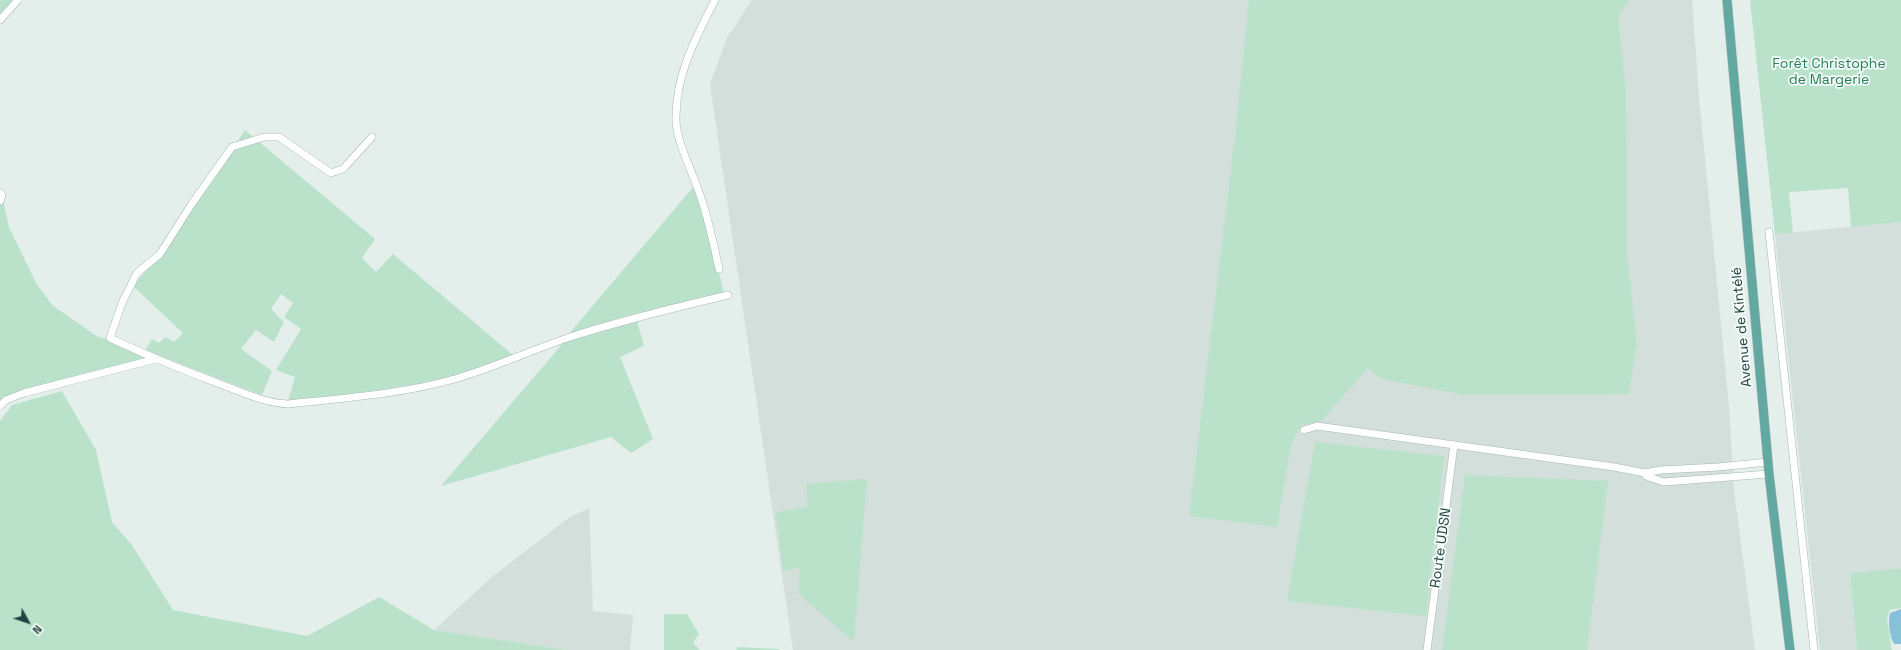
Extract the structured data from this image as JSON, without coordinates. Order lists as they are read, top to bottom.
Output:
{
  "streets": {
    "main road": ["Avenue de Kintélé"],
    "street": ["Route UDSN"]
  },
  "parks": ["Forêt Christophe de Margerie"],
  "north": "bottom right"
}
